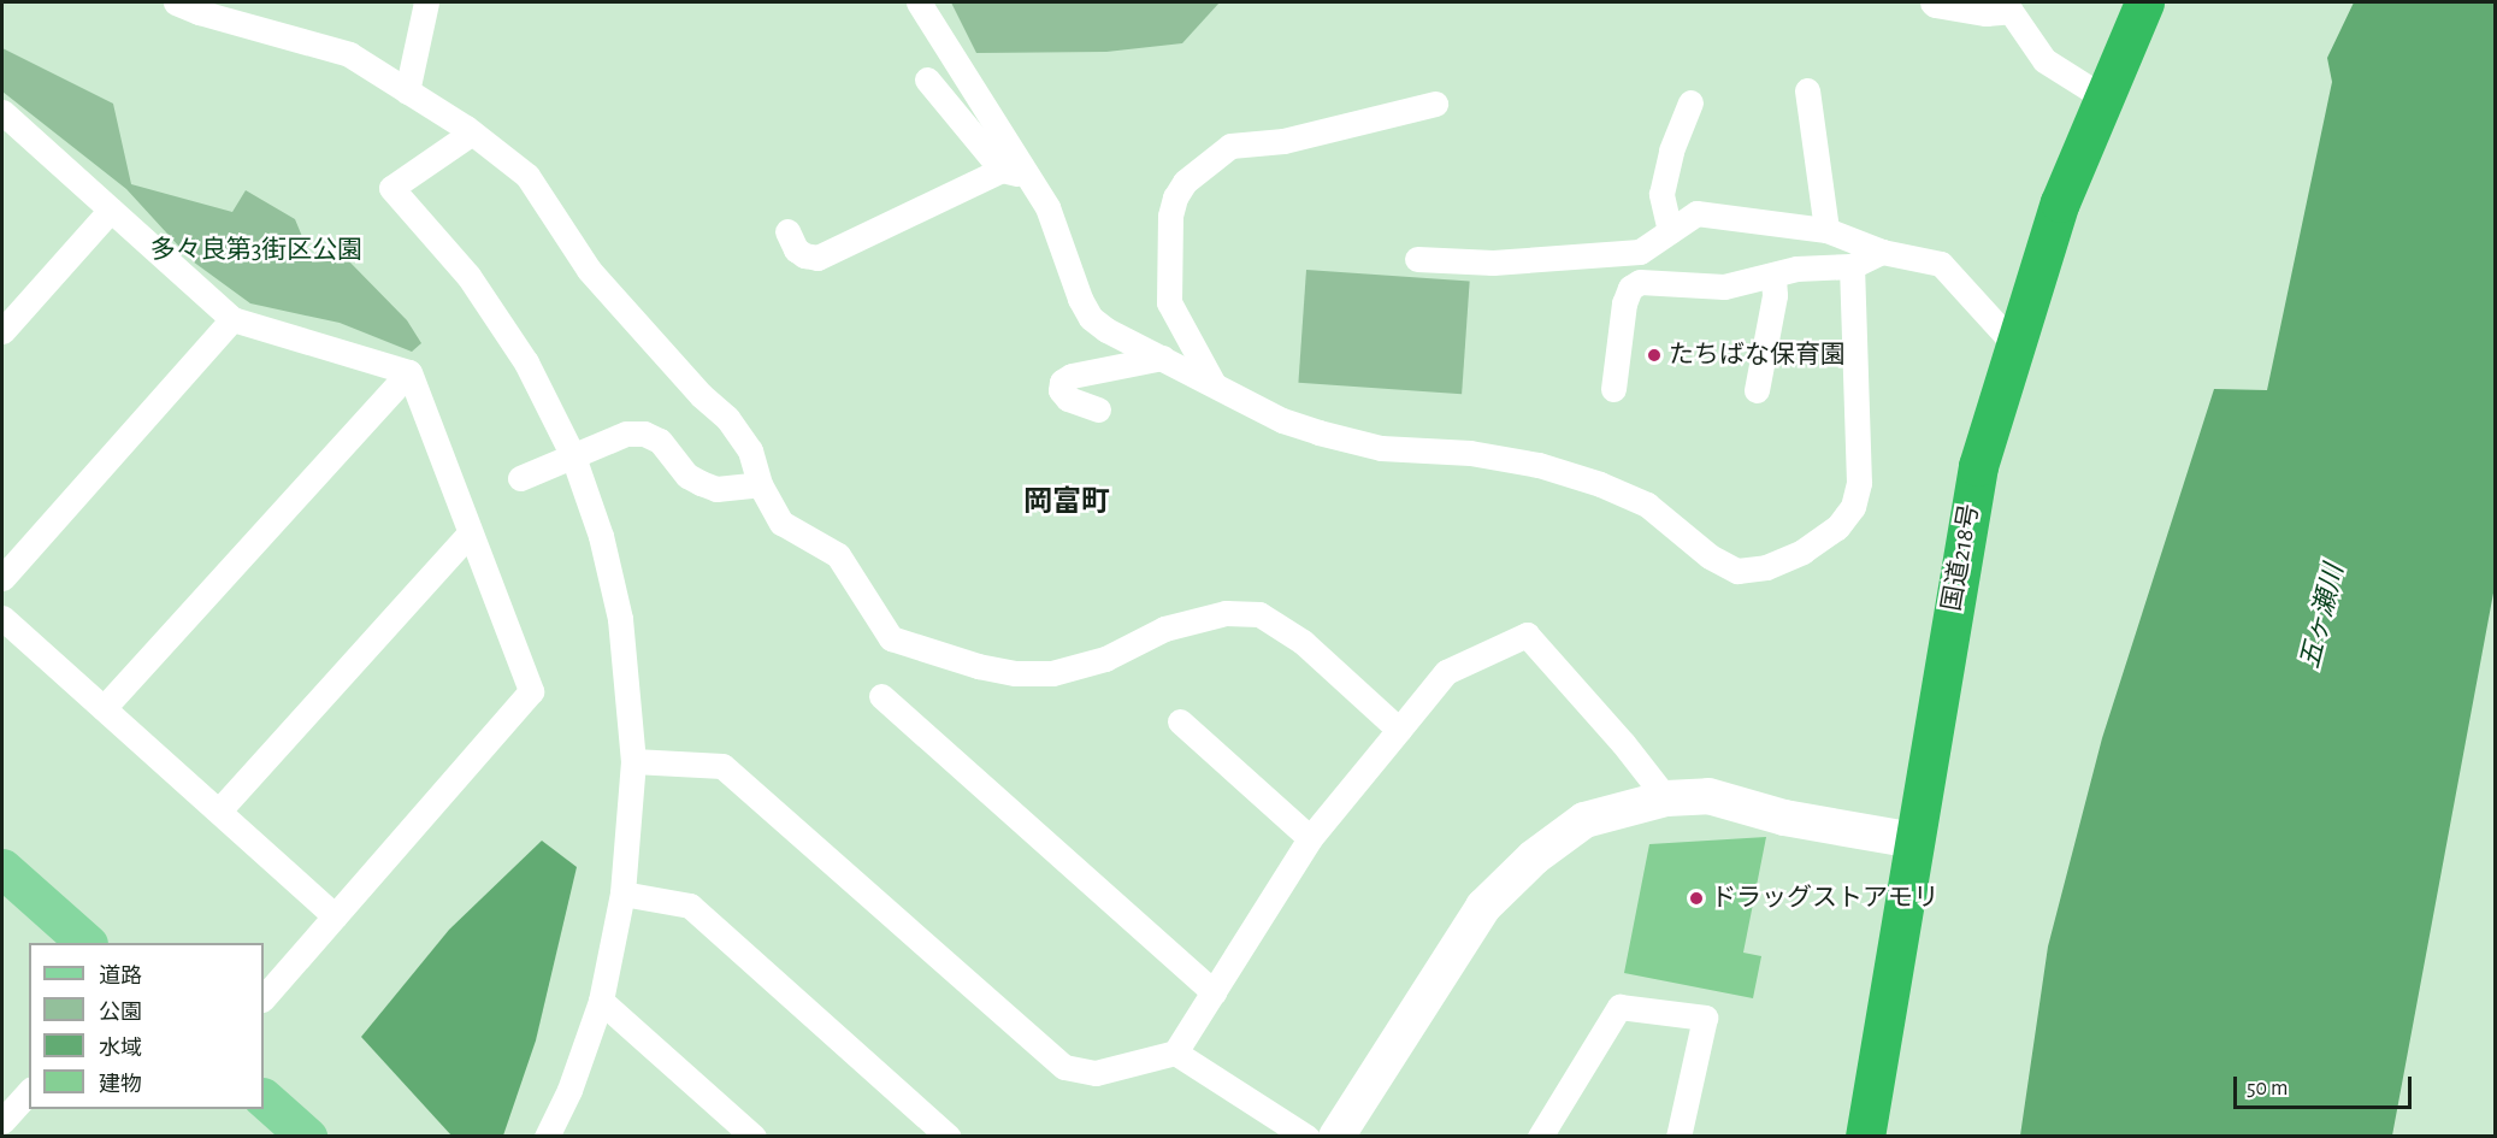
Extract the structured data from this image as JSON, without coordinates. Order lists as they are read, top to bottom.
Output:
{
  "streets": {
    "highway": ["国道218号"]
  },
  "districts": ["岡富町"],
  "water": ["五ヶ瀬川"],
  "parks": ["多々良第3街区公園"],
  "places": ["たちばな保育園", "ドラッグストアモリ"],
  "legend": [
    "道路",
    "公園",
    "水域",
    "建物"
  ],
  "scale_bar": "50 m"
}
